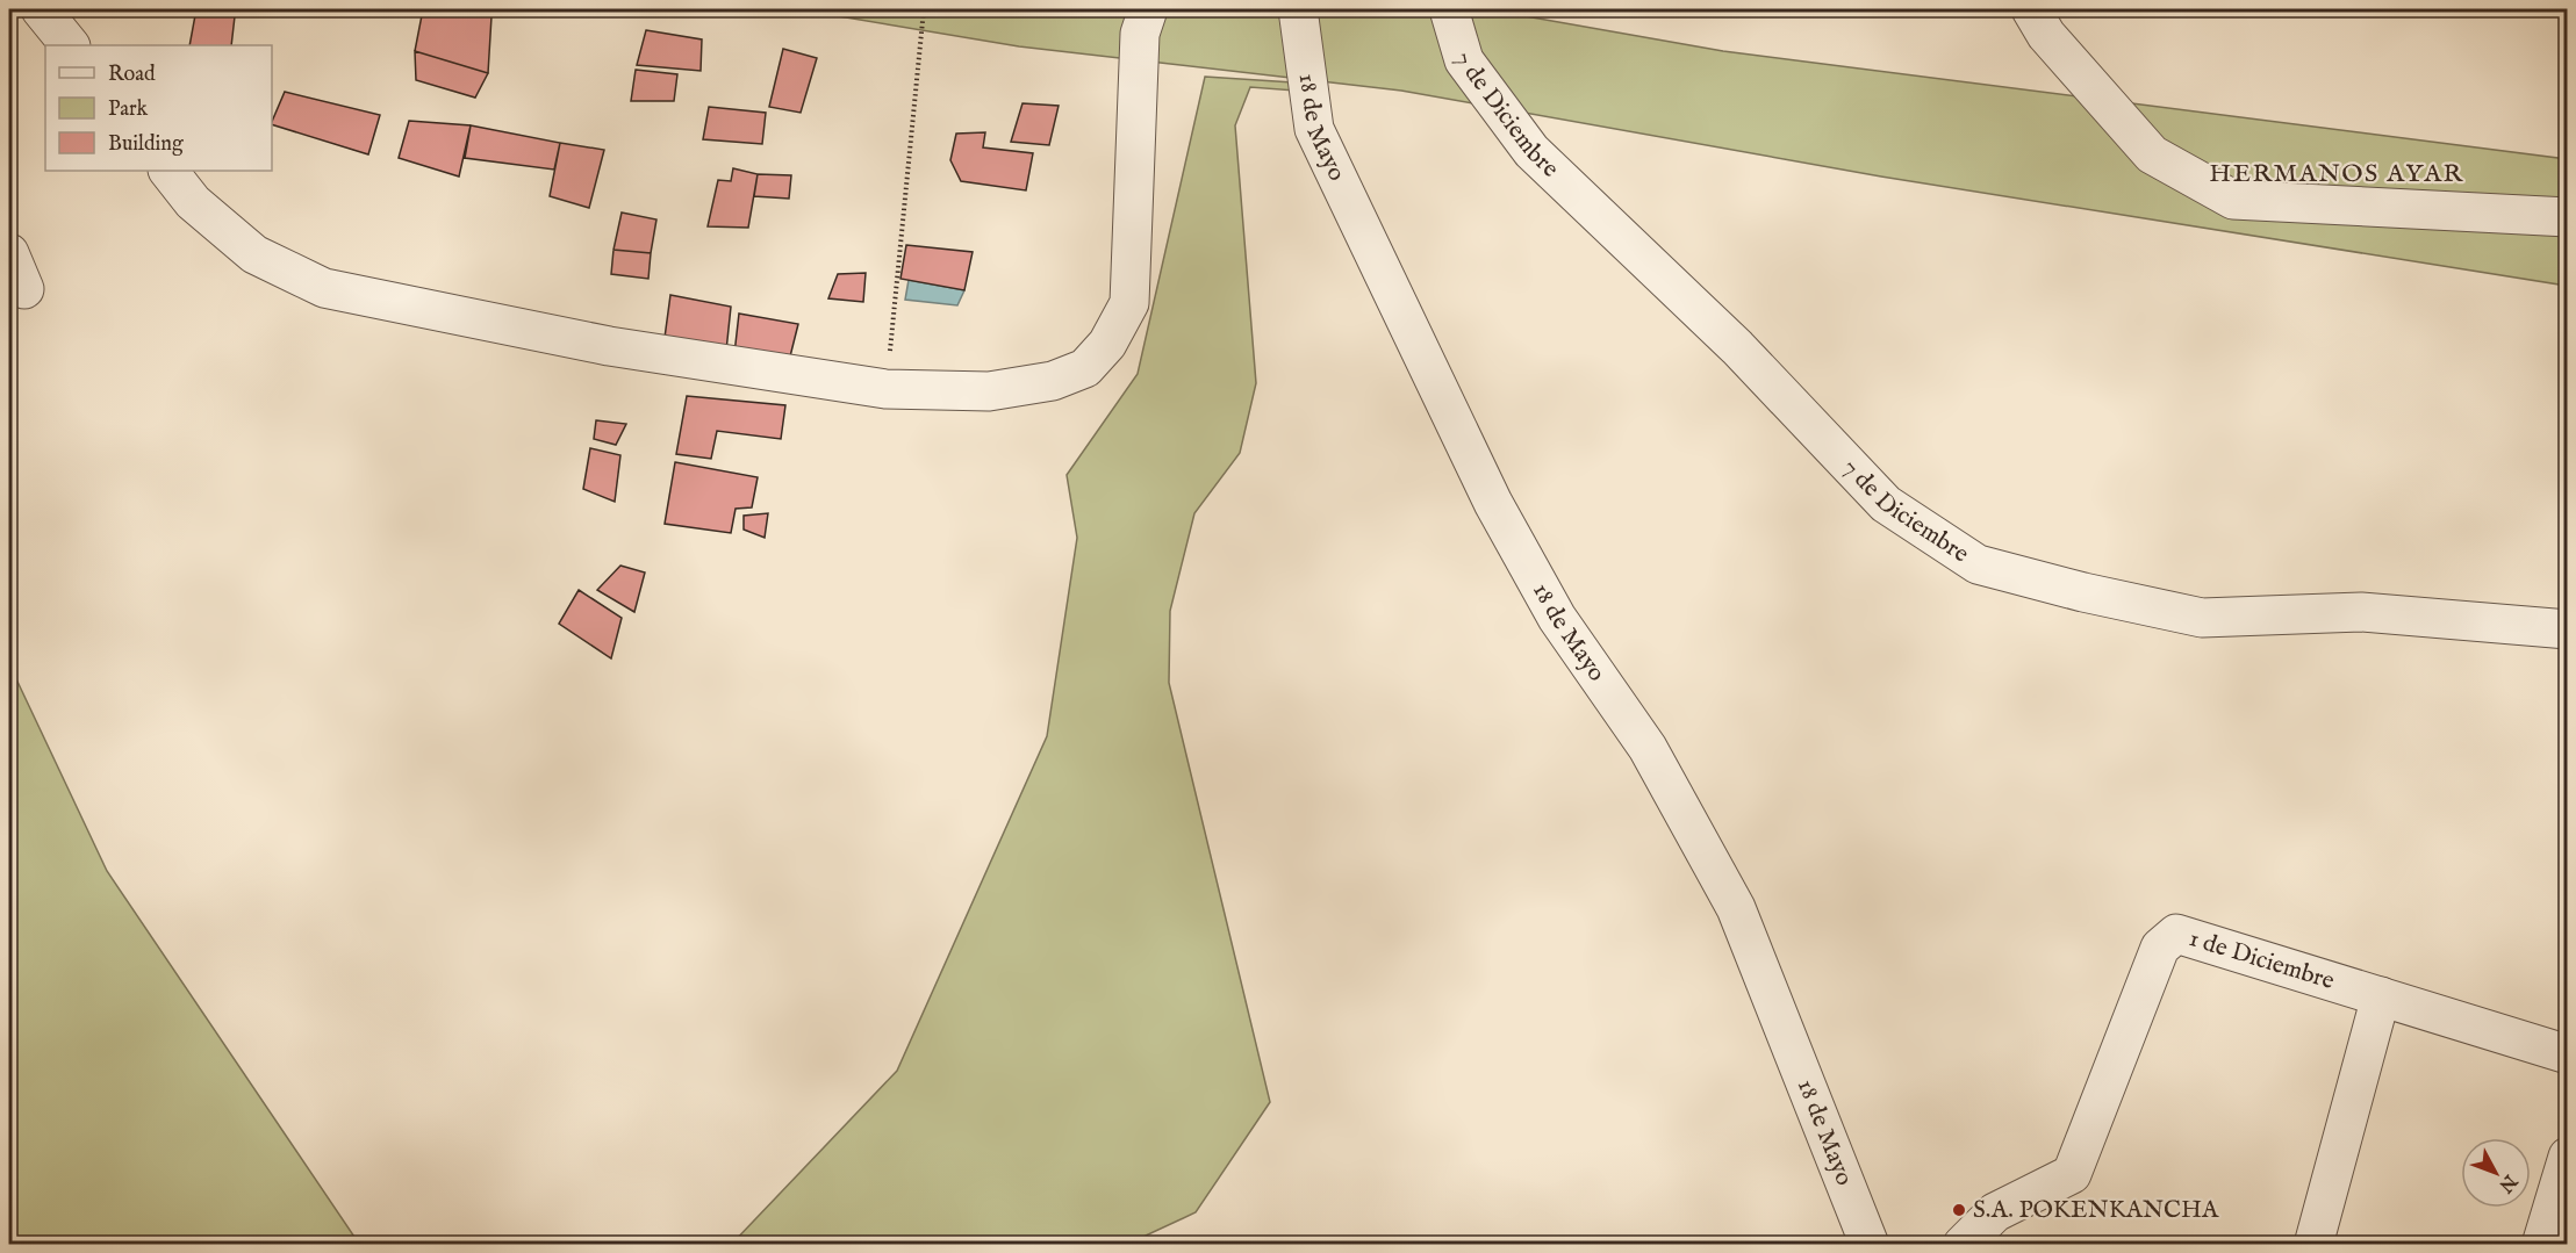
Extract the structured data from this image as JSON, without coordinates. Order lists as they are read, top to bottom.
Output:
{
  "streets": {
    "street": ["7 de Diciembre", "18 de Mayo", "1 de Diciembre"]
  },
  "districts": ["HERMANOS AYAR"],
  "places": ["S.A. POKENKANCHA"],
  "legend": ["Road", "Park", "Building"],
  "north": "bottom right"
}
